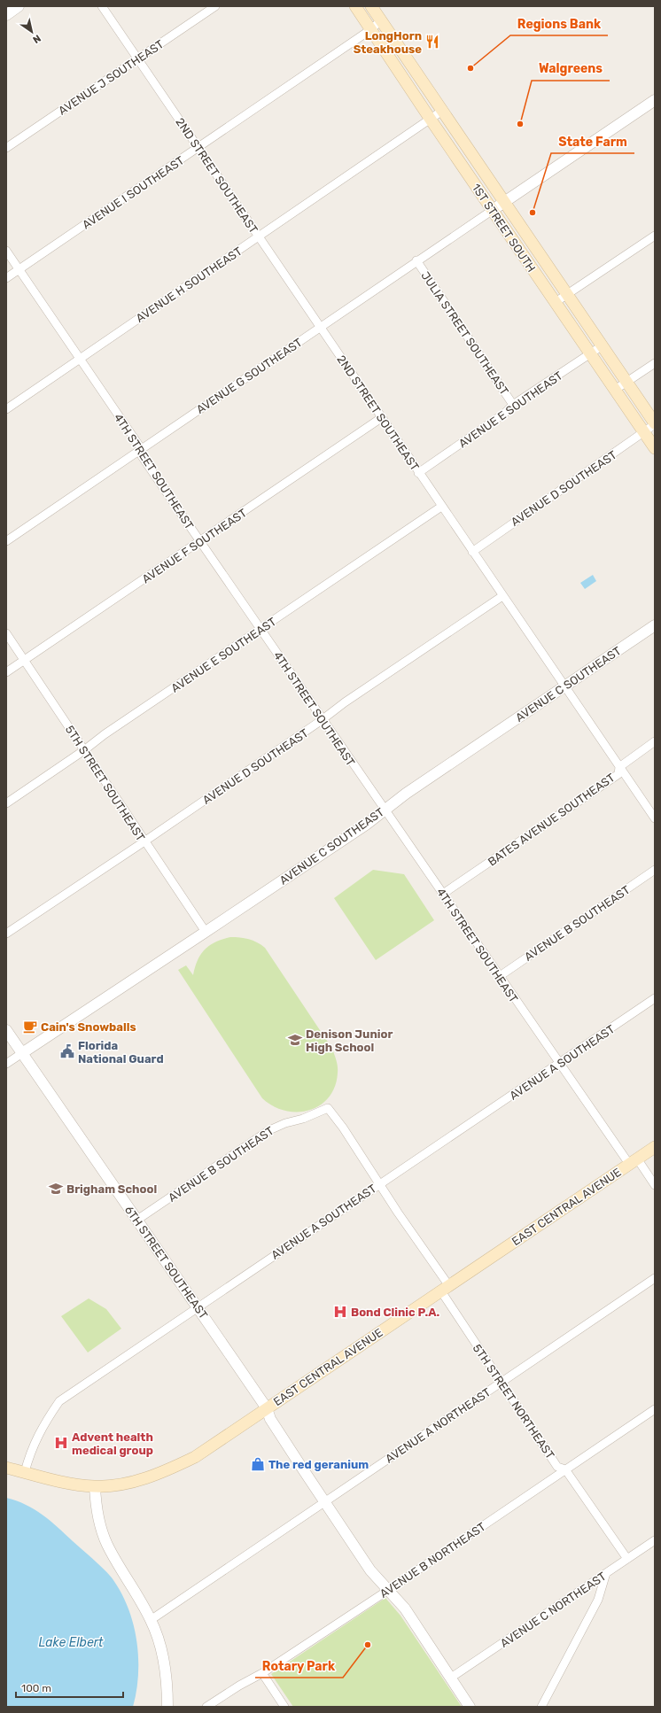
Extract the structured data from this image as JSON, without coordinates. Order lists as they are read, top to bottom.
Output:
{
  "streets": {
    "main road": ["1ST STREET SOUTH", "EAST CENTRAL AVENUE"],
    "street": [
      "AVENUE J SOUTHEAST",
      "2ND STREET SOUTHEAST",
      "AVENUE I SOUTHEAST",
      "AVENUE H SOUTHEAST",
      "JULIA STREET SOUTHEAST",
      "AVENUE G SOUTHEAST",
      "AVENUE E SOUTHEAST",
      "4TH STREET SOUTHEAST",
      "AVENUE D SOUTHEAST",
      "AVENUE F SOUTHEAST",
      "AVENUE C SOUTHEAST",
      "5TH STREET SOUTHEAST",
      "BATES AVENUE SOUTHEAST",
      "AVENUE B SOUTHEAST",
      "AVENUE A SOUTHEAST",
      "6TH STREET SOUTHEAST",
      "5TH STREET NORTHEAST",
      "AVENUE A NORTHEAST",
      "AVENUE B NORTHEAST",
      "AVENUE C NORTHEAST"
    ]
  },
  "crossings": [
    ["AVENUE J SOUTHEAST", "2ND STREET SOUTHEAST"],
    ["2ND STREET SOUTHEAST", "AVENUE I SOUTHEAST"],
    ["2ND STREET SOUTHEAST", "AVENUE H SOUTHEAST"],
    ["2ND STREET SOUTHEAST", "AVENUE G SOUTHEAST"],
    ["2ND STREET SOUTHEAST", "AVENUE E SOUTHEAST"],
    ["2ND STREET SOUTHEAST", "AVENUE D SOUTHEAST"],
    ["2ND STREET SOUTHEAST", "AVENUE F SOUTHEAST"],
    ["2ND STREET SOUTHEAST", "AVENUE C SOUTHEAST"],
    ["2ND STREET SOUTHEAST", "BATES AVENUE SOUTHEAST"],
    ["AVENUE I SOUTHEAST", "1ST STREET SOUTH"],
    ["AVENUE I SOUTHEAST", "4TH STREET SOUTHEAST"],
    ["1ST STREET SOUTH", "AVENUE H SOUTHEAST"],
    ["1ST STREET SOUTH", "AVENUE G SOUTHEAST"],
    ["1ST STREET SOUTH", "AVENUE E SOUTHEAST"],
    ["1ST STREET SOUTH", "AVENUE D SOUTHEAST"],
    ["AVENUE H SOUTHEAST", "4TH STREET SOUTHEAST"],
    ["JULIA STREET SOUTHEAST", "AVENUE G SOUTHEAST"],
    ["JULIA STREET SOUTHEAST", "AVENUE E SOUTHEAST"],
    ["AVENUE G SOUTHEAST", "4TH STREET SOUTHEAST"],
    ["AVENUE E SOUTHEAST", "4TH STREET SOUTHEAST"],
    ["AVENUE E SOUTHEAST", "5TH STREET SOUTHEAST"],
    ["4TH STREET SOUTHEAST", "AVENUE D SOUTHEAST"],
    ["4TH STREET SOUTHEAST", "AVENUE F SOUTHEAST"],
    ["4TH STREET SOUTHEAST", "AVENUE C SOUTHEAST"],
    ["4TH STREET SOUTHEAST", "BATES AVENUE SOUTHEAST"],
    ["4TH STREET SOUTHEAST", "AVENUE B SOUTHEAST"],
    ["4TH STREET SOUTHEAST", "AVENUE A SOUTHEAST"],
    ["4TH STREET SOUTHEAST", "EAST CENTRAL AVENUE"],
    ["AVENUE D SOUTHEAST", "5TH STREET SOUTHEAST"],
    ["AVENUE F SOUTHEAST", "5TH STREET SOUTHEAST"],
    ["AVENUE C SOUTHEAST", "5TH STREET SOUTHEAST"],
    ["AVENUE C SOUTHEAST", "6TH STREET SOUTHEAST"],
    ["AVENUE B SOUTHEAST", "AVENUE A SOUTHEAST"],
    ["AVENUE B SOUTHEAST", "6TH STREET SOUTHEAST"],
    ["AVENUE A SOUTHEAST", "EAST CENTRAL AVENUE"],
    ["AVENUE A SOUTHEAST", "6TH STREET SOUTHEAST"],
    ["EAST CENTRAL AVENUE", "6TH STREET SOUTHEAST"],
    ["EAST CENTRAL AVENUE", "5TH STREET NORTHEAST"],
    ["6TH STREET SOUTHEAST", "AVENUE A NORTHEAST"],
    ["6TH STREET SOUTHEAST", "AVENUE B NORTHEAST"],
    ["6TH STREET SOUTHEAST", "AVENUE C NORTHEAST"],
    ["5TH STREET NORTHEAST", "AVENUE A NORTHEAST"],
    ["5TH STREET NORTHEAST", "AVENUE B NORTHEAST"],
    ["5TH STREET NORTHEAST", "AVENUE C NORTHEAST"]
  ],
  "water": ["Lake Elbert"],
  "places": {
    "restaurant": ["LongHorn Steakhouse"],
    "other": [
      "Regions Bank",
      "Walgreens",
      "State Farm",
      "Rotary Park"
    ],
    "cafe": ["Cain's Snowballs"],
    "school or university": ["Denison Junior High School", "Brigham School"],
    "public building": ["Florida National Guard"],
    "hospital": ["Bond Clinic P.A.", "Advent health medical group"],
    "shop": ["The red geranium"]
  },
  "scale_bar": "100 m",
  "north": "bottom right"
}
